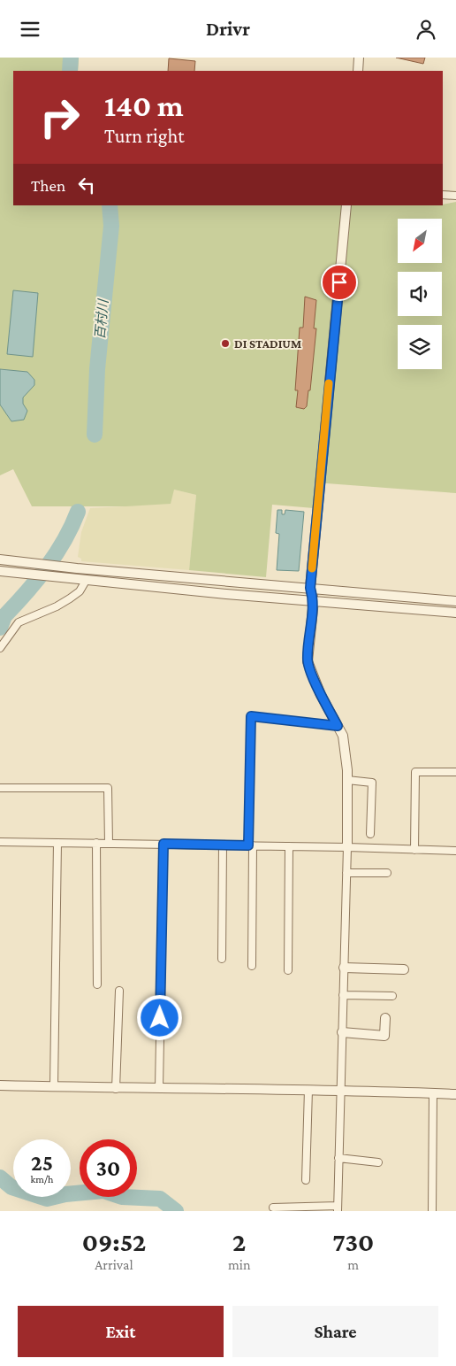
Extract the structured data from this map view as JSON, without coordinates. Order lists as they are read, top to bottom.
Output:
{
  "water": ["百村川"],
  "places": ["DI STADIUM"],
  "north": "bottom left",
  "page": {
    "header": "Drivr",
    "turn": ["140 m", "Turn right"],
    "then": "Then",
    "speed": "25 km/h",
    "limit": "30",
    "eta": [
      "09:52",
      "Arrival",
      "2",
      "min",
      "730",
      "m"
    ],
    "buttons": ["Exit", "Share"]
  }
}
